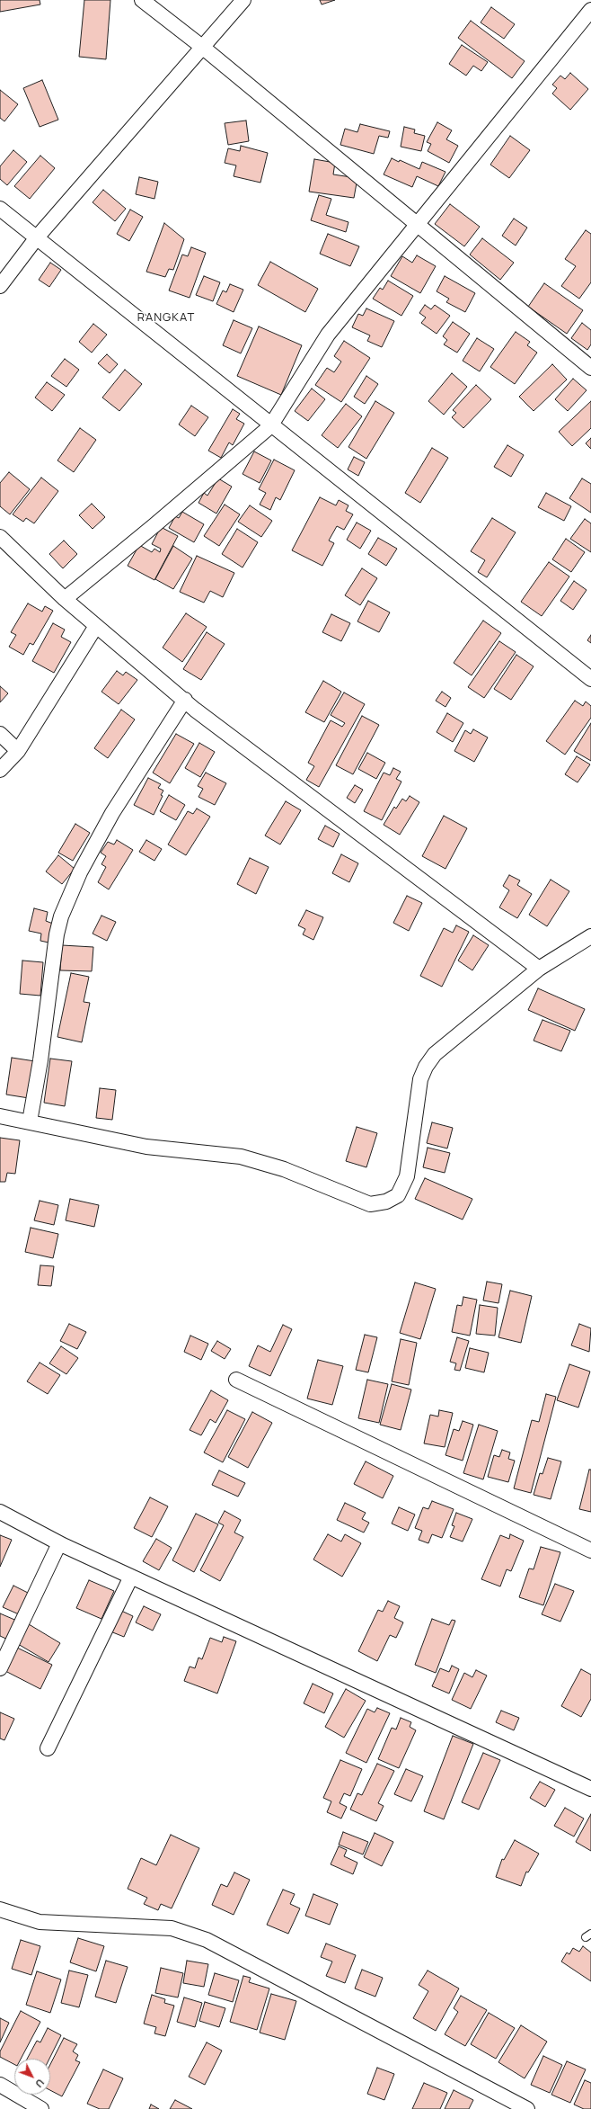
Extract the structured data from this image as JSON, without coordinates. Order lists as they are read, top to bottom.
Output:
{
  "districts": ["RANGKAT"],
  "north": "bottom right"
}
